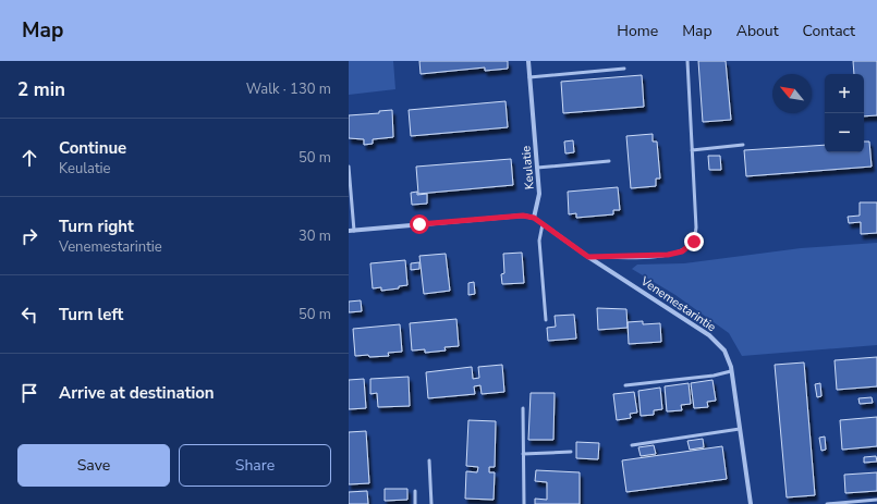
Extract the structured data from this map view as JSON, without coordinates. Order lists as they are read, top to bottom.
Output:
{
  "streets": {
    "street": ["Keulatie", "Venemestarintie"]
  },
  "crossings": [
    ["Keulatie", "Venemestarintie"]
  ],
  "north": "top left",
  "page": {
    "header": "Map",
    "nav": [
      "Home",
      "Map",
      "About",
      "Contact"
    ],
    "heading": ["2 min", "Walk · 130 m"],
    "map_buttons": ["+", "−"],
    "list": [
      ["Continue", "Keulatie", "50 m"],
      ["Turn right", "Venemestarintie", "30 m"],
      ["Turn left", "50 m"],
      "Arrive at destination"
    ],
    "buttons": ["Save", "Share"]
  }
}
